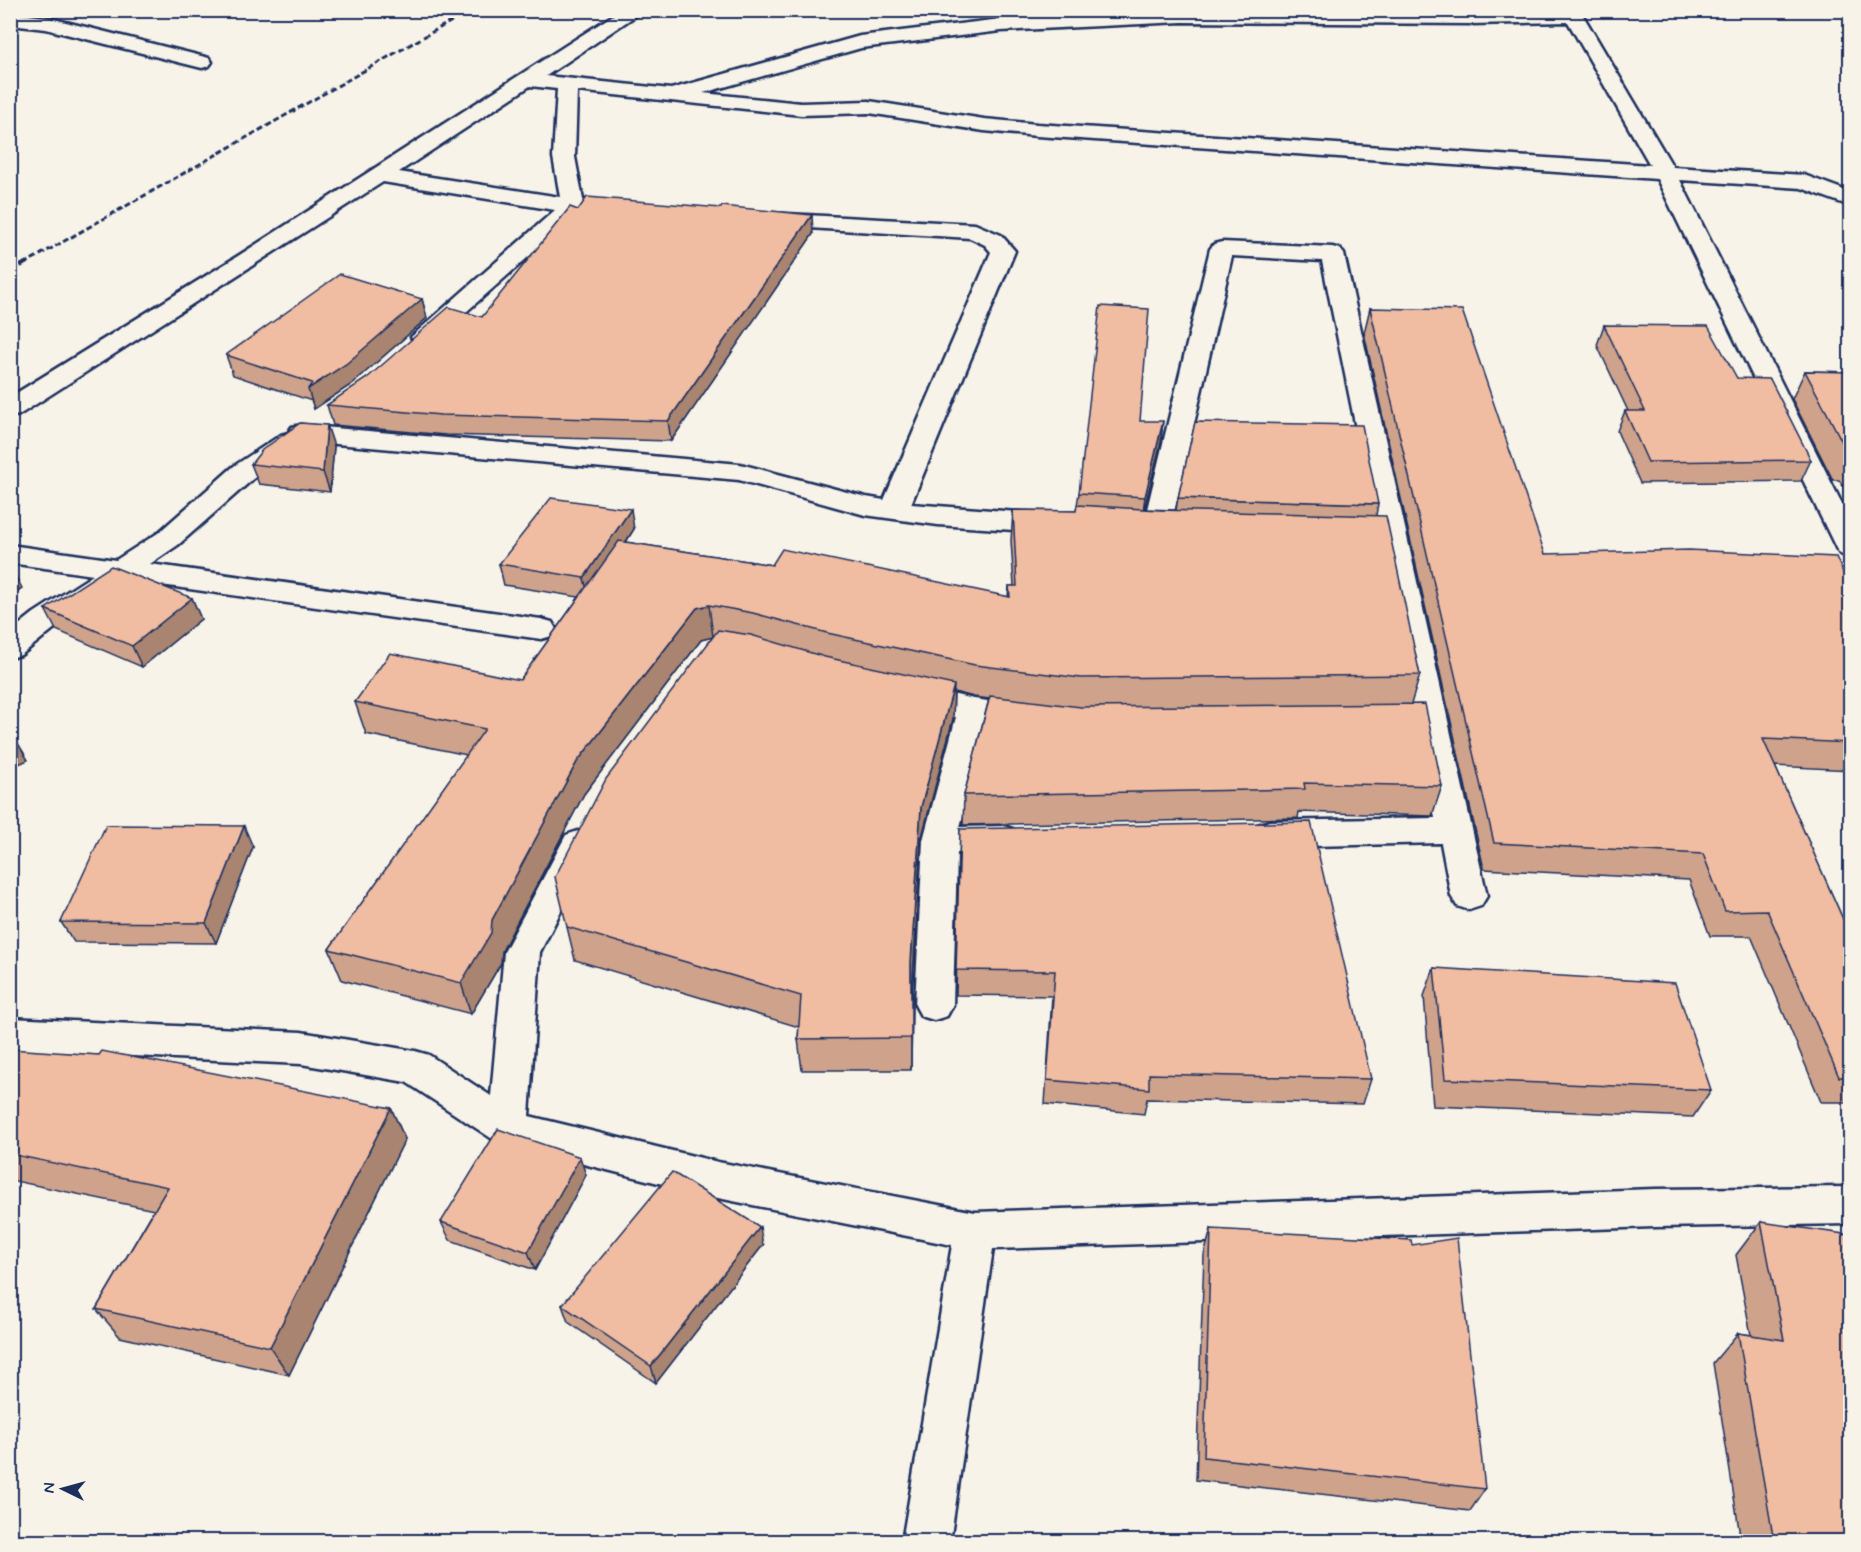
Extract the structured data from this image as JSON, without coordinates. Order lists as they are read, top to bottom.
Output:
{
  "north": "left"
}
